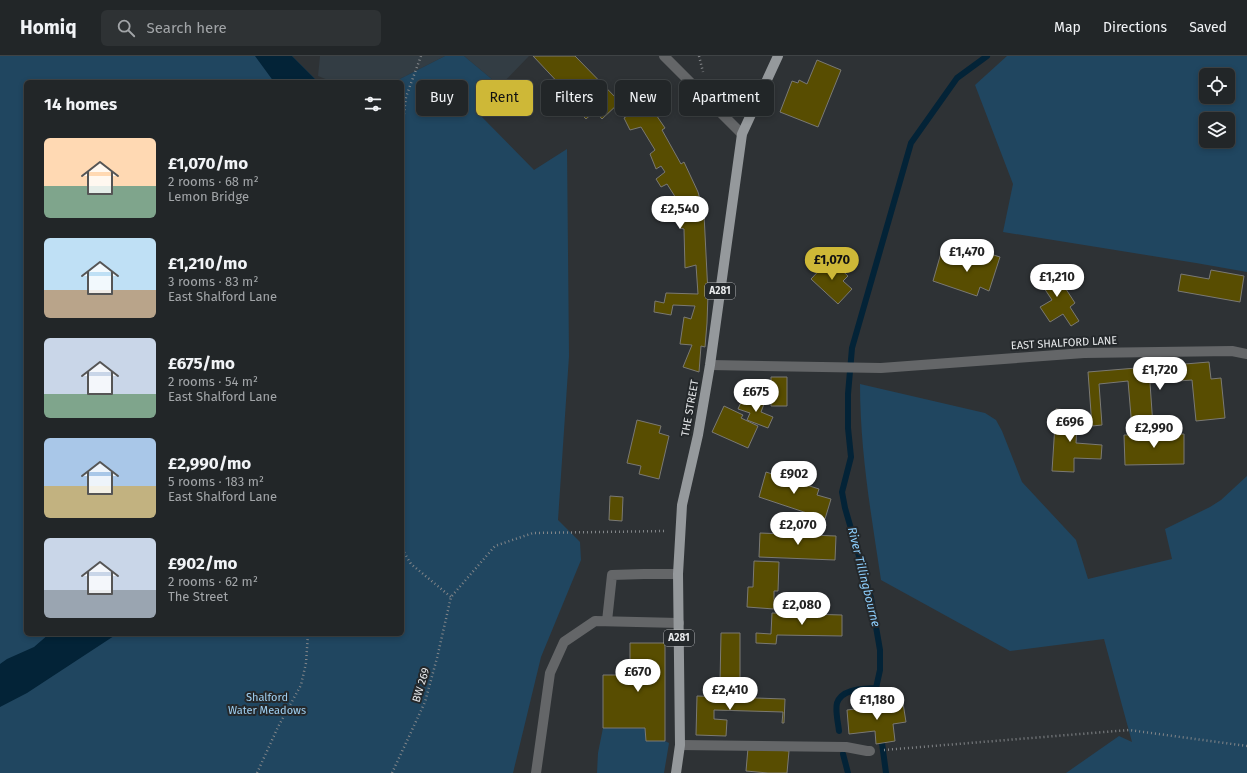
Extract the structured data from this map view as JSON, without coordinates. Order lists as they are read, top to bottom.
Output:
{
  "streets": {
    "main road": ["A281", "THE STREET"],
    "street": ["EAST SHALFORD LANE"],
    "path": ["BW 269"]
  },
  "crossings": [
    ["EAST SHALFORD LANE", "THE STREET"]
  ],
  "water": ["River Tillingbourne"],
  "parks": ["Shalford Water Meadows"],
  "page": {
    "header": "Homiq",
    "search": "Search here",
    "nav": ["Map", "Directions", "Saved"],
    "chip": [
      "Buy",
      "Rent",
      "Filters",
      "New",
      "Apartment"
    ],
    "heading": "14 homes",
    "list": [
      {
        "name": "£1,070/mo",
        "note": "2 rooms · 68 m² · Lemon Bridge"
      },
      {
        "name": "£1,210/mo",
        "note": "3 rooms · 83 m² · East Shalford Lane"
      },
      {
        "name": "£675/mo",
        "note": "2 rooms · 54 m² · East Shalford Lane"
      },
      {
        "name": "£2,990/mo",
        "note": "5 rooms · 183 m² · East Shalford Lane"
      },
      {
        "name": "£902/mo",
        "note": "2 rooms · 62 m² · The Street"
      }
    ],
    "price": [
      "£2,540",
      "£1,470",
      "£1,070",
      "£1,210",
      "£1,720",
      "£675",
      "£696",
      "£2,990",
      "£902",
      "£2,070",
      "£2,080",
      "£670",
      "£2,410",
      "£1,180"
    ]
  }
}
